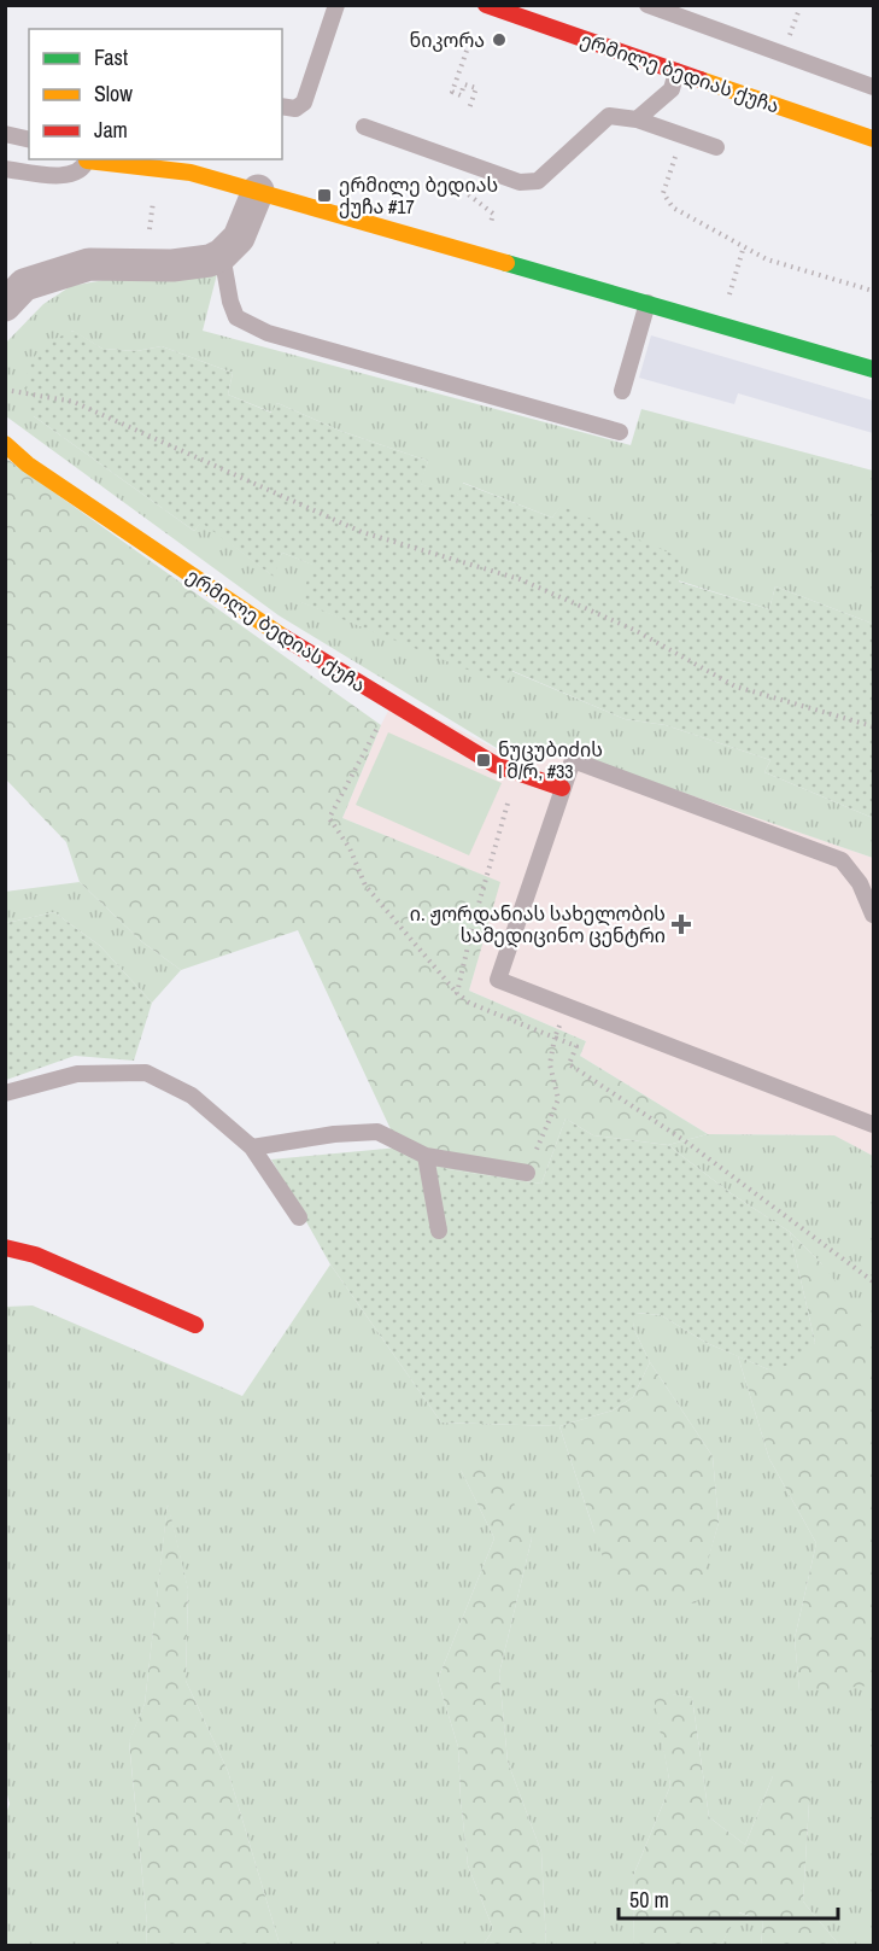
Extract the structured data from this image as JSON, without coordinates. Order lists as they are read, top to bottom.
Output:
{
  "streets": {
    "street": ["ერმილე ბედიას ქუჩა"]
  },
  "places": {
    "other": ["ნიკორა"],
    "transit": ["ერმილე ბედიას ქუჩა #17", "ნუცუბიძის I მ/რ, #33"],
    "health": ["ი. ჟორდანიას სახელობის სამედიცინო ცენტრი"]
  },
  "legend": ["Fast", "Slow", "Jam"],
  "scale_bar": "50 m"
}
